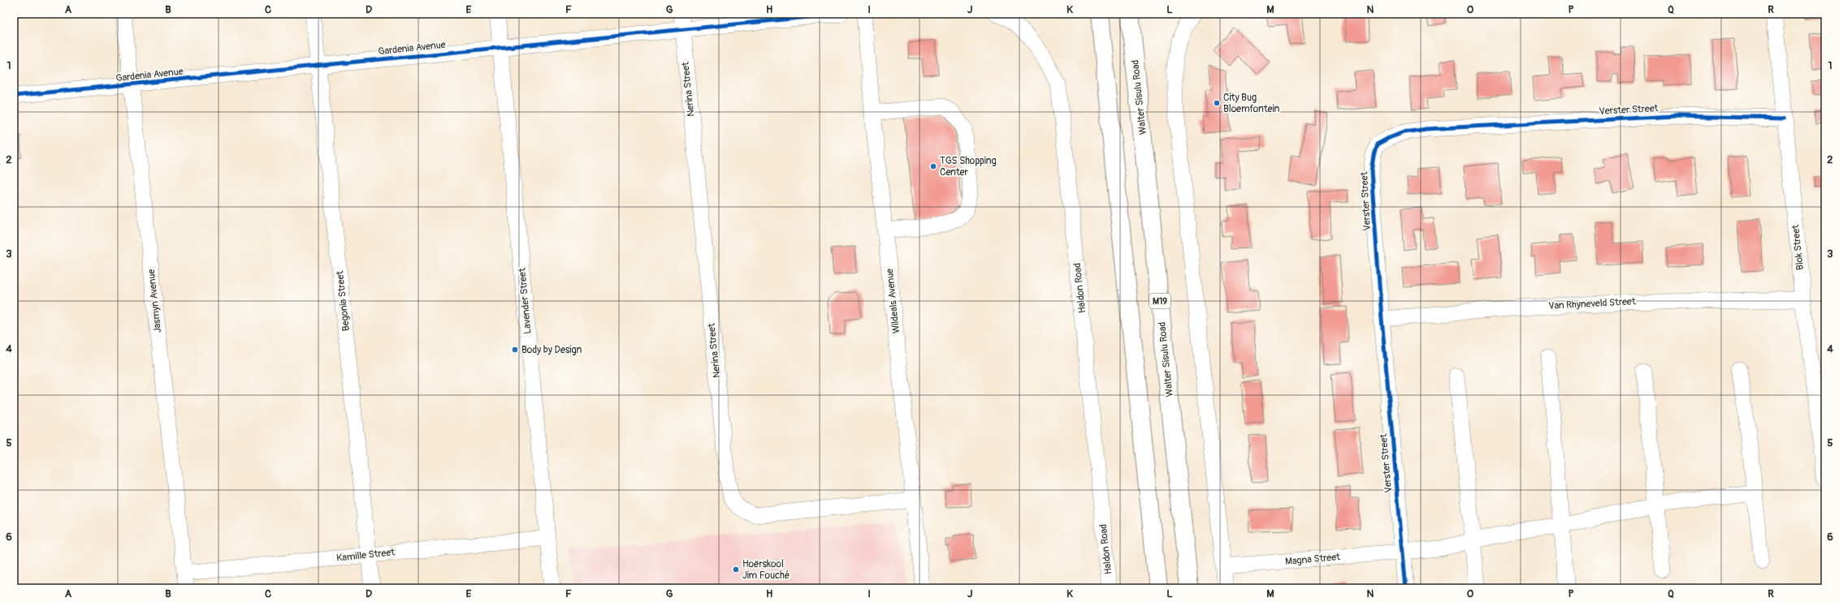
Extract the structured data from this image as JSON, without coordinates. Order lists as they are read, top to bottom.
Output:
{
  "streets": {
    "highway": ["Walter Sisulu Road", "M19"],
    "street": [
      "Gardenia Avenue",
      "Nerina Street",
      "Verster Street",
      "Blok Street",
      "Haldon Road",
      "Jasmyn Avenue",
      "Begonia Street",
      "Lavender Street",
      "Wildeals Avenue",
      "Van Rhyneveld Street",
      "Kamille Street",
      "Magna Street"
    ]
  },
  "crossings": [
    ["Gardenia Avenue", "Nerina Street"],
    ["Gardenia Avenue", "Jasmyn Avenue"],
    ["Gardenia Avenue", "Begonia Street"],
    ["Gardenia Avenue", "Lavender Street"],
    ["Nerina Street", "Wildeals Avenue"],
    ["Verster Street", "Blok Street"],
    ["Verster Street", "Van Rhyneveld Street"],
    ["Verster Street", "Magna Street"],
    ["Blok Street", "Van Rhyneveld Street"],
    ["Jasmyn Avenue", "Kamille Street"],
    ["Begonia Street", "Kamille Street"],
    ["Lavender Street", "Kamille Street"]
  ],
  "places": [
    "City Bug Bloemfontein",
    "TGS Shopping Center",
    "Body by Design",
    "Hoërskool Jim Fouché"
  ],
  "grid": {
    "columns": [
      "A",
      "B",
      "C",
      "D",
      "E",
      "F",
      "G",
      "H",
      "I",
      "J",
      "K",
      "L",
      "M",
      "N",
      "O",
      "P",
      "Q",
      "R"
    ],
    "rows": [
      "1",
      "2",
      "3",
      "4",
      "5",
      "6"
    ]
  }
}
